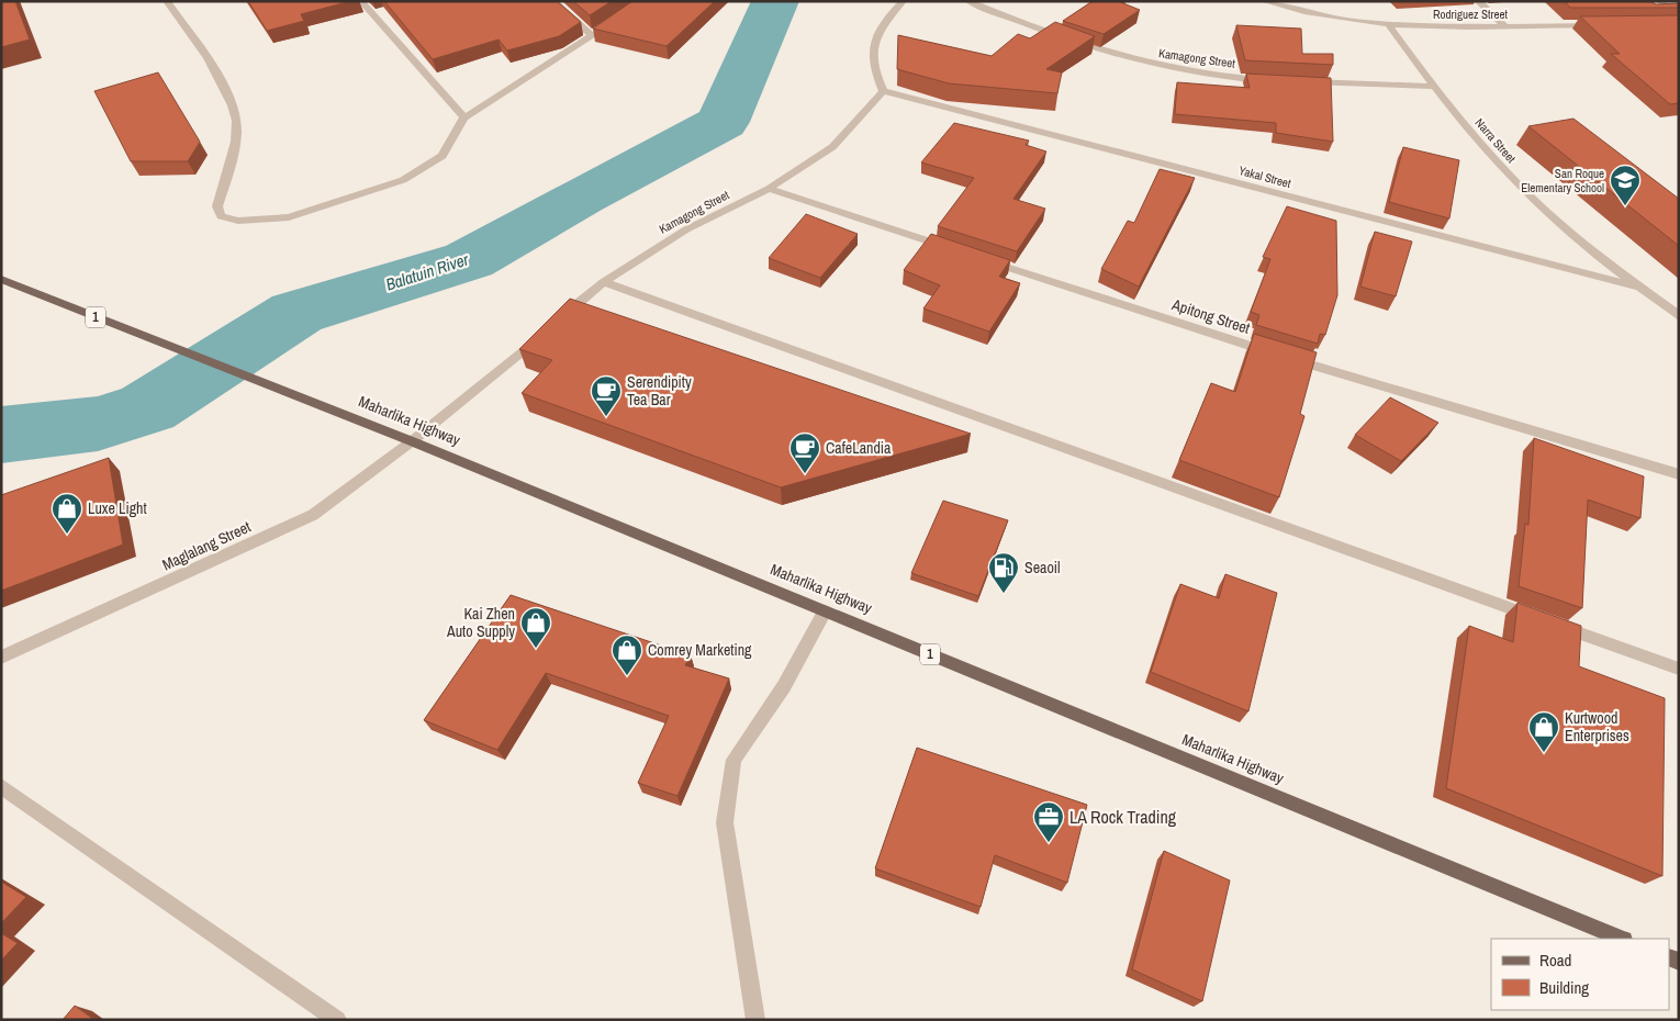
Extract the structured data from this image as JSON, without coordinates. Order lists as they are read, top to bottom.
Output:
{
  "streets": {
    "main road": ["1", "Maharlika Highway"],
    "street": [
      "Rodriguez Street",
      "Kamagong Street",
      "Narra Street",
      "Yakal Street",
      "Apitong Street",
      "Maglalang Street"
    ]
  },
  "crossings": [
    ["Rodriguez Street", "Narra Street"],
    ["Kamagong Street", "Yakal Street"],
    ["Kamagong Street", "Maharlika Highway"],
    ["Kamagong Street", "Maglalang Street"],
    ["Narra Street", "Yakal Street"],
    ["Maharlika Highway", "Maglalang Street"]
  ],
  "water": ["Balatuin River"],
  "places": {
    "school or university": ["San Roque Elementary School"],
    "cafe": ["Serendipity Tea Bar", "CafeLandia"],
    "shop": [
      "Luxe Light",
      "Kai Zhen Auto Supply",
      "Comrey Marketing",
      "Kurtwood Enterprises"
    ],
    "fuel station": ["Seaoil"],
    "office": ["LA Rock Trading"]
  },
  "legend": ["Road", "Building"]
}
